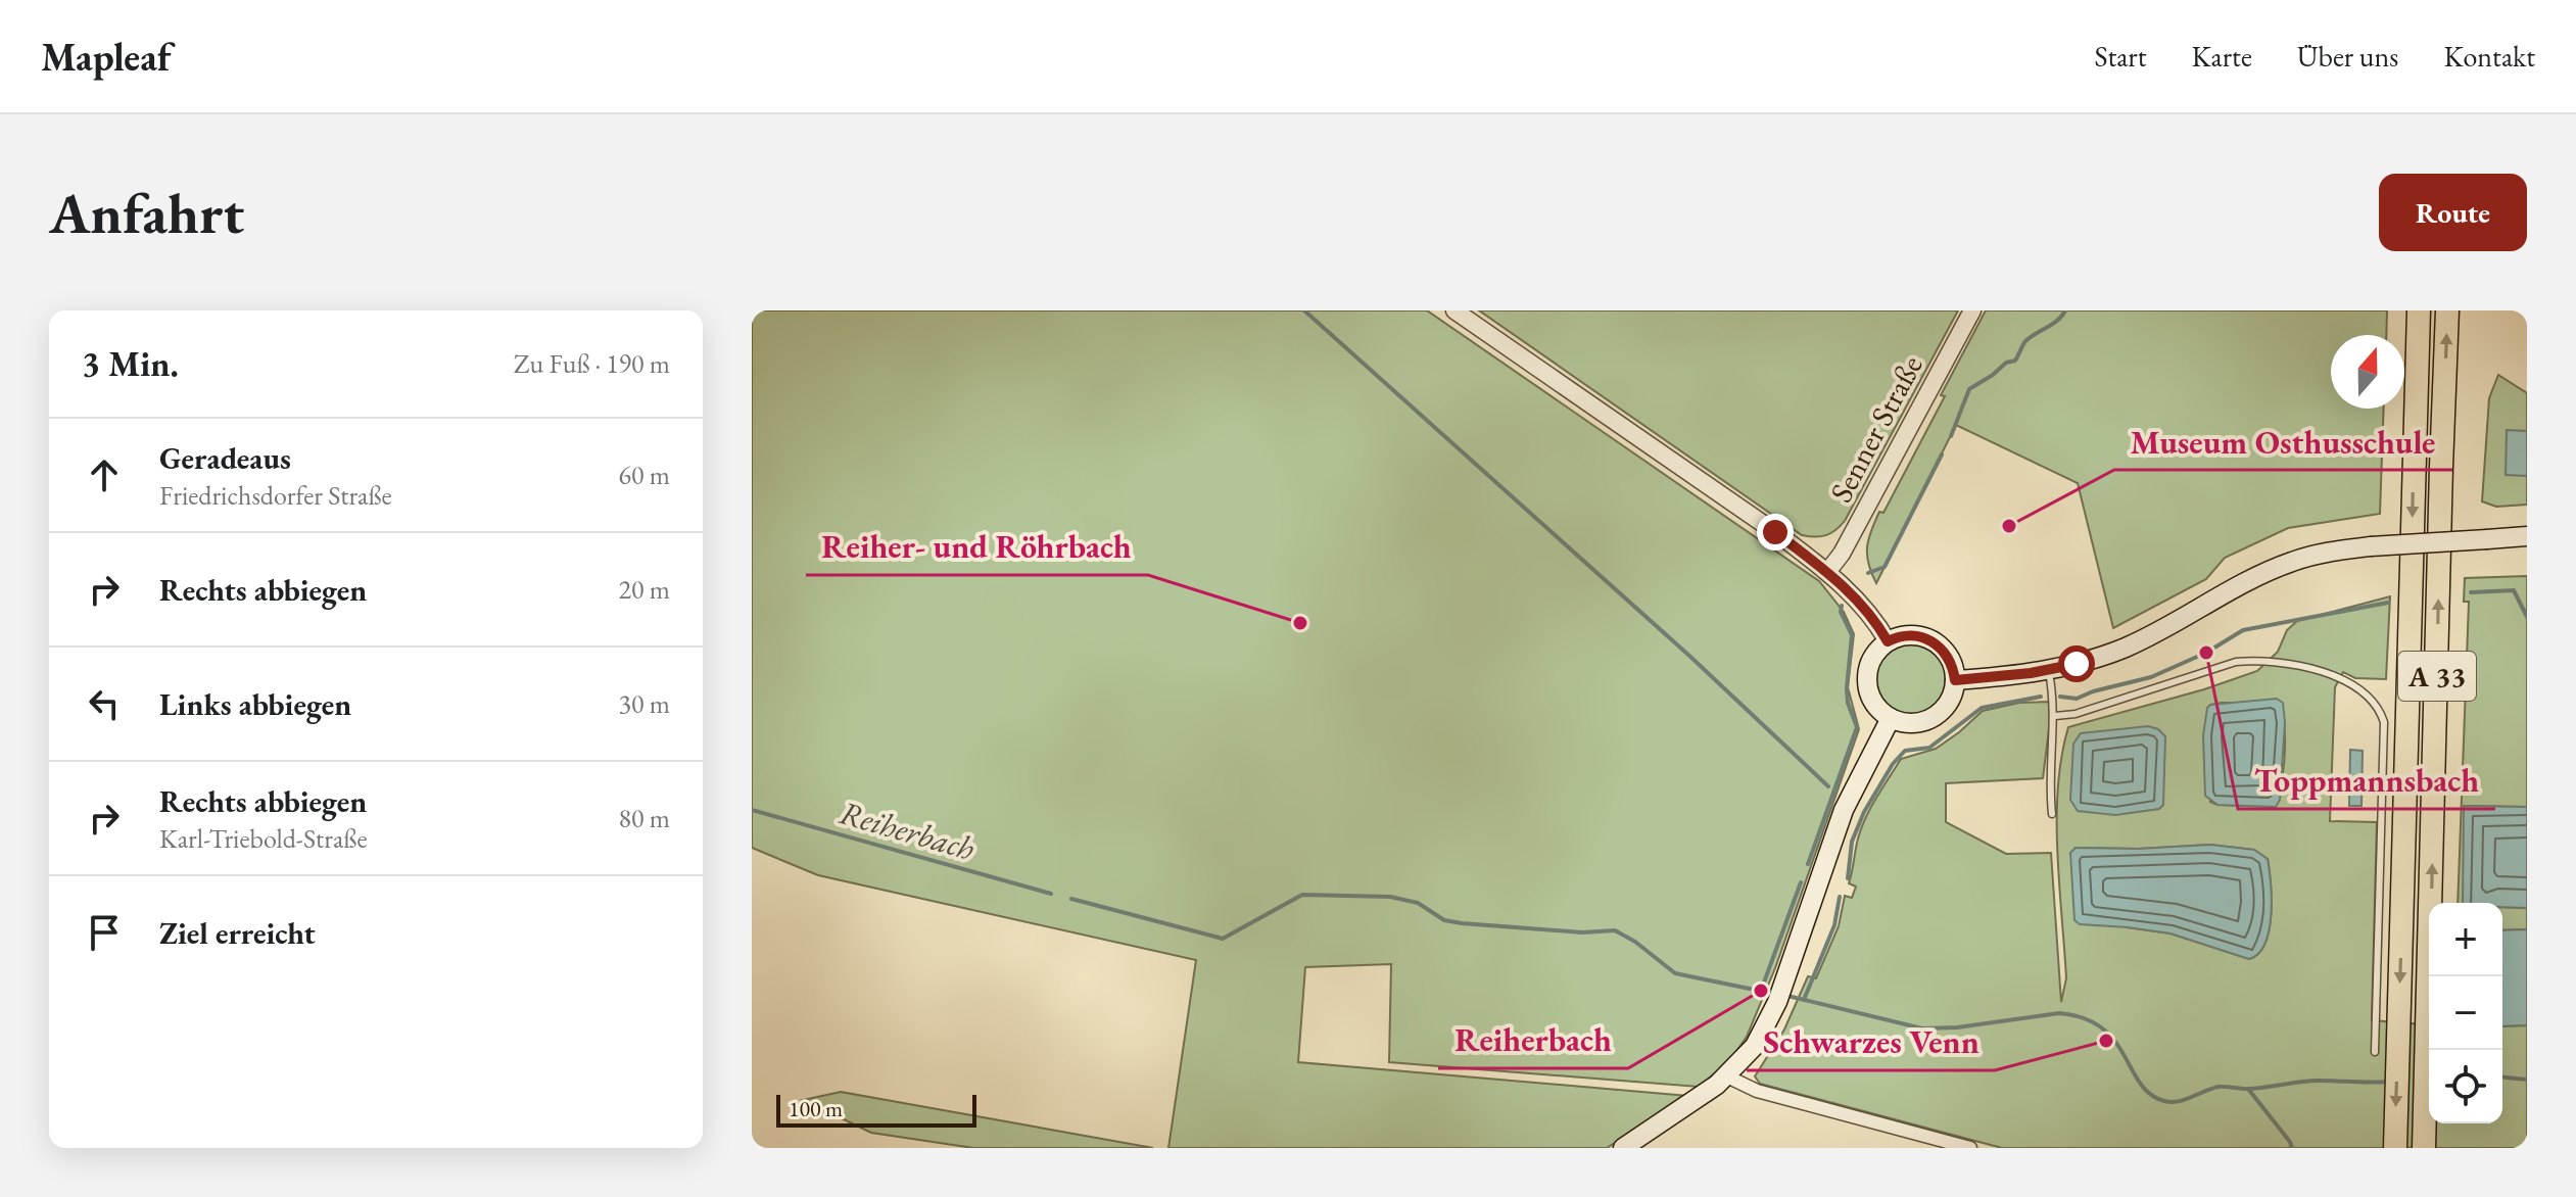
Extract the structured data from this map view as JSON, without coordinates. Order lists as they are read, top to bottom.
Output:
{
  "streets": {
    "highway": ["A 33"],
    "street": ["Senner Straße"]
  },
  "water": ["Reiherbach"],
  "places": [
    "Museum Osthusschule",
    "Reiher- und Röhrbach",
    "Toppmannsbach",
    "Reiherbach",
    "Schwarzes Venn"
  ],
  "scale_bar": "100 m",
  "north": "top",
  "page": {
    "header": "Mapleaf",
    "nav": [
      "Start",
      "Karte",
      "Über uns",
      "Kontakt"
    ],
    "buttons": "Route",
    "title": "Anfahrt",
    "heading": ["3 Min.", "Zu Fuß · 190 m"],
    "list": [
      ["Geradeaus", "Friedrichsdorfer Straße", "60 m"],
      ["Rechts abbiegen", "20 m"],
      ["Links abbiegen", "30 m"],
      ["Rechts abbiegen", "Karl-Triebold-Straße", "80 m"],
      "Ziel erreicht"
    ],
    "map_buttons": ["+", "−"],
    "scale": "100 m"
  }
}
